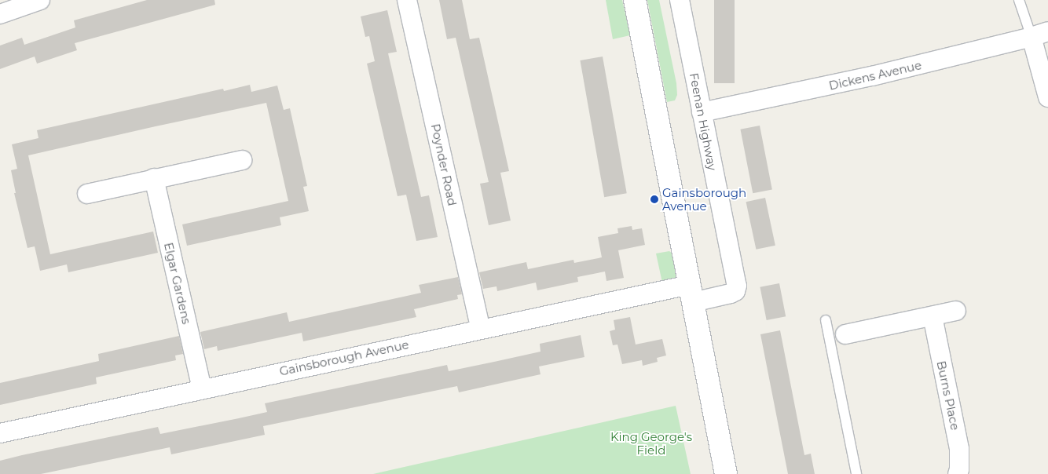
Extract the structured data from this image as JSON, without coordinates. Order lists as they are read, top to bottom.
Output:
{
  "streets": {
    "street": [
      "Dickens Avenue",
      "Feenan Highway",
      "Poynder Road",
      "Elgar Gardens",
      "Gainsborough Avenue",
      "Burns Place"
    ]
  },
  "crossings": [
    ["Dickens Avenue", "Feenan Highway"],
    ["Feenan Highway", "Gainsborough Avenue"],
    ["Poynder Road", "Gainsborough Avenue"],
    ["Elgar Gardens", "Gainsborough Avenue"]
  ],
  "parks": ["King George's Field"],
  "places": ["Gainsborough Avenue"]
}
